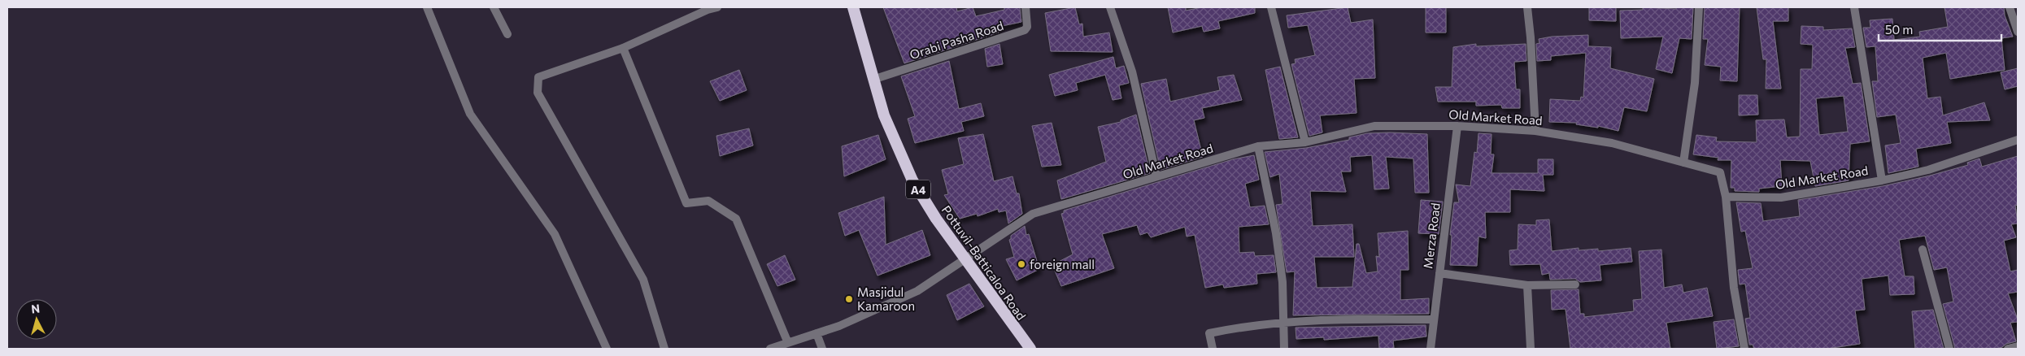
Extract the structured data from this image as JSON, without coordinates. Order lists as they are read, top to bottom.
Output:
{
  "streets": {
    "highway": ["A4", "Pottuvil-Batticaloa Road"],
    "street": ["Orabi Pasha Road", "Old Market Road", "Merza Road"]
  },
  "crossings": [
    ["Orabi Pasha Road", "Pottuvil-Batticaloa Road"],
    ["Old Market Road", "Merza Road"],
    ["Old Market Road", "Pottuvil-Batticaloa Road"]
  ],
  "places": ["foreign mall", "Masjidul Kamaroon"],
  "scale_bar": "50 m",
  "north": "top"
}
